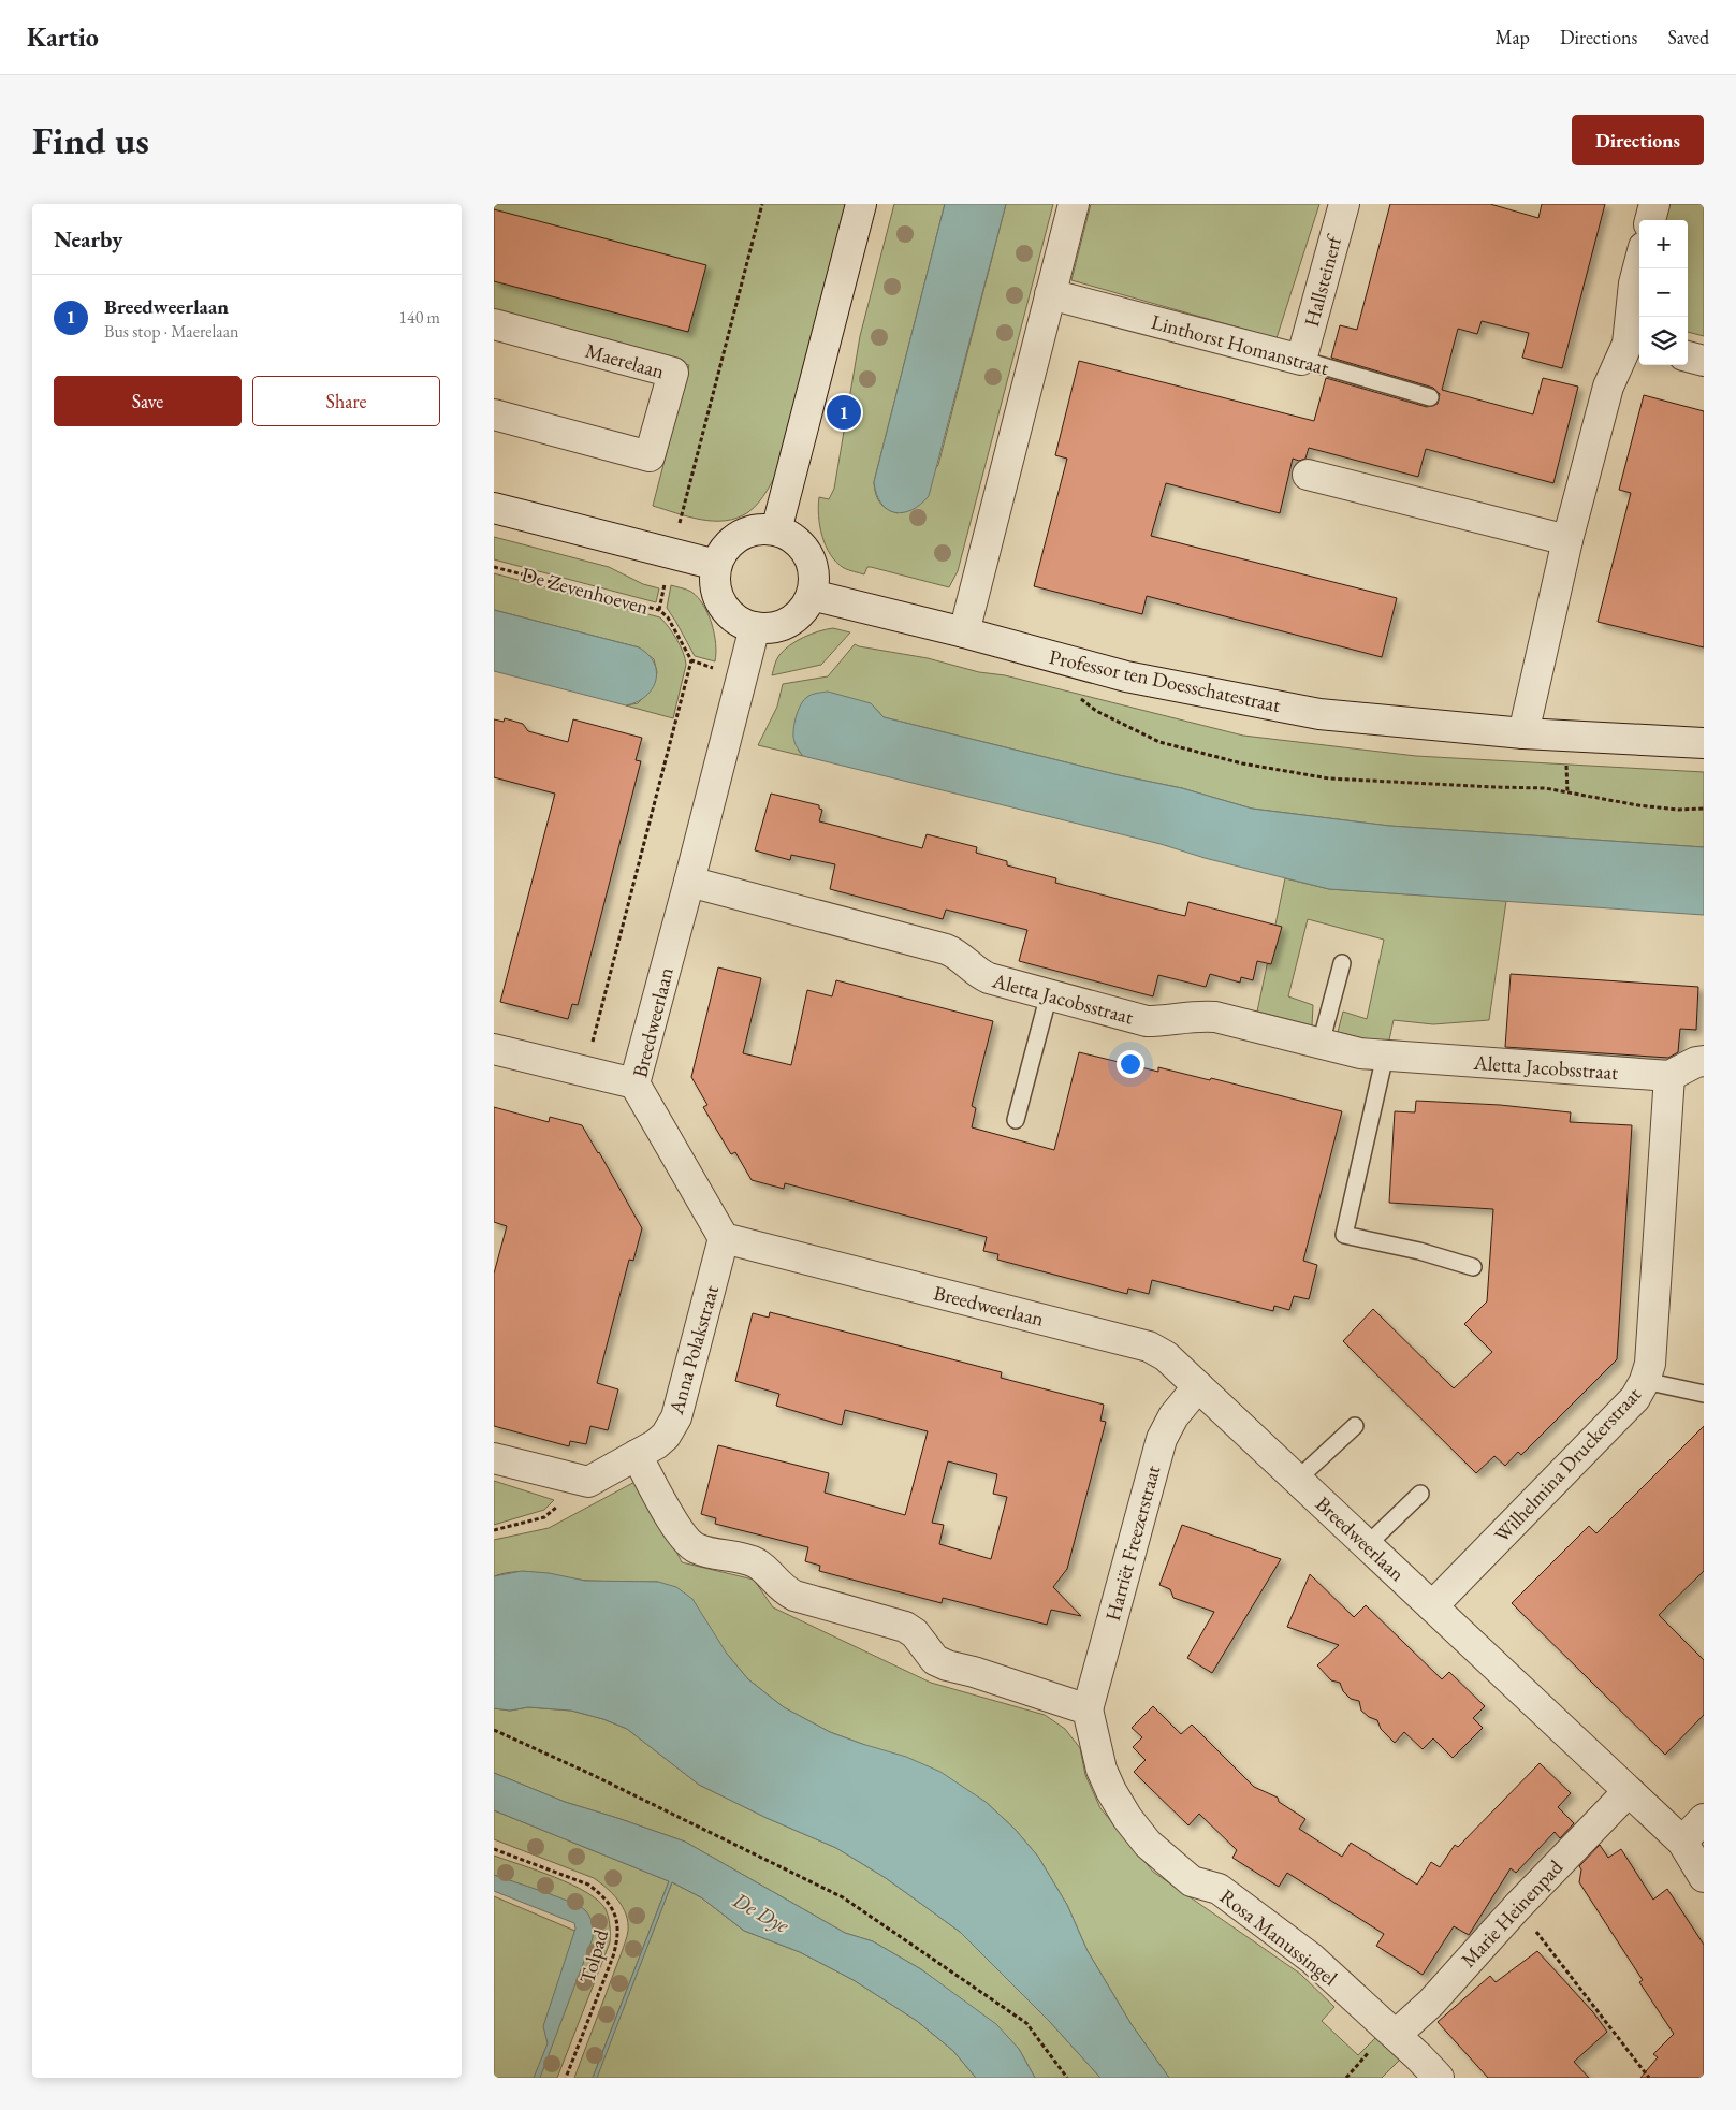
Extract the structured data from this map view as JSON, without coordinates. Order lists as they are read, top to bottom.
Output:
{
  "streets": {
    "street": [
      "Hallsteinerf",
      "Linthorst Homanstraat",
      "Maerelaan",
      "Professor ten Doesschatestraat",
      "Aletta Jacobsstraat",
      "Breedweerlaan",
      "Anna Polakstraat",
      "Wilhelmina Druckerstraat",
      "Harriët Freezerstraat",
      "Marie Heinenpad",
      "Rosa Manussingel"
    ],
    "path": ["De Zevenhoeven", "Tolpad"]
  },
  "crossings": [
    ["Hallsteinerf", "Linthorst Homanstraat"],
    ["Professor ten Doesschatestraat", "Breedweerlaan"],
    ["Aletta Jacobsstraat", "Breedweerlaan"],
    ["Aletta Jacobsstraat", "Wilhelmina Druckerstraat"],
    ["Breedweerlaan", "Anna Polakstraat"],
    ["Breedweerlaan", "Wilhelmina Druckerstraat"],
    ["Breedweerlaan", "Harriët Freezerstraat"],
    ["Breedweerlaan", "Marie Heinenpad"],
    ["Harriët Freezerstraat", "Rosa Manussingel"],
    ["Marie Heinenpad", "Rosa Manussingel"]
  ],
  "water": ["De Dye"],
  "page": {
    "header": "Kartio",
    "nav": ["Map", "Directions", "Saved"],
    "buttons": [
      "Directions",
      ["Save", "Share"]
    ],
    "title": "Find us",
    "heading": "Nearby",
    "map_buttons": ["+", "−"],
    "list": [
      {
        "mark": "1",
        "name": "Breedweerlaan",
        "note": "Bus stop · Maerelaan",
        "value": "140 m"
      }
    ],
    "pins": "1"
  }
}
